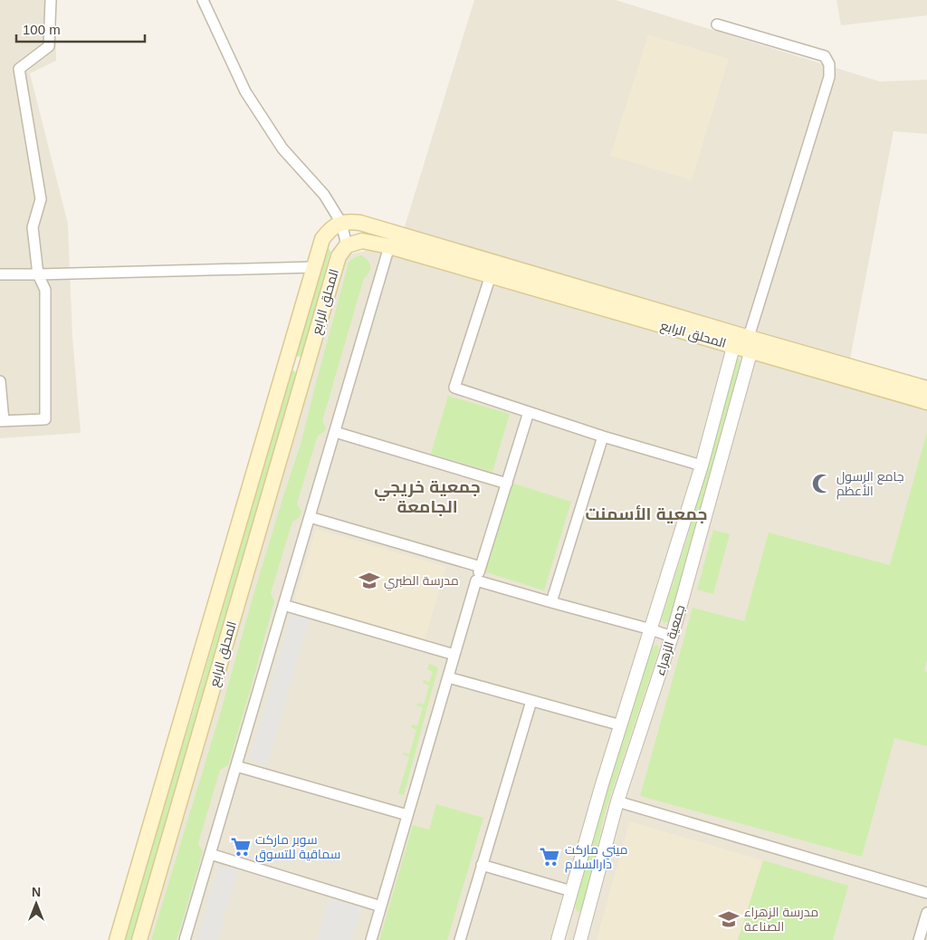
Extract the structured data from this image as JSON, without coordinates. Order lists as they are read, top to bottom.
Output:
{
  "streets": {
    "main road": ["المحلق الرابع"],
    "street": ["جمعية الزهراء"]
  },
  "crossings": [
    ["المحلق الرابع", "جمعية الزهراء"]
  ],
  "districts": ["جمعية خريجي الجامعة", "جمعية الأسمنت"],
  "places": {
    "mosque": ["جامع الرسول الأعظم"],
    "school or university": ["مدرسة الطبري", "مدرسة الزهراء الصناعة"],
    "supermarket": ["سوبر ماركت سماقية للتسوق", "ميني ماركت دارالسلام"]
  },
  "scale_bar": "100 m",
  "north": "top"
}
